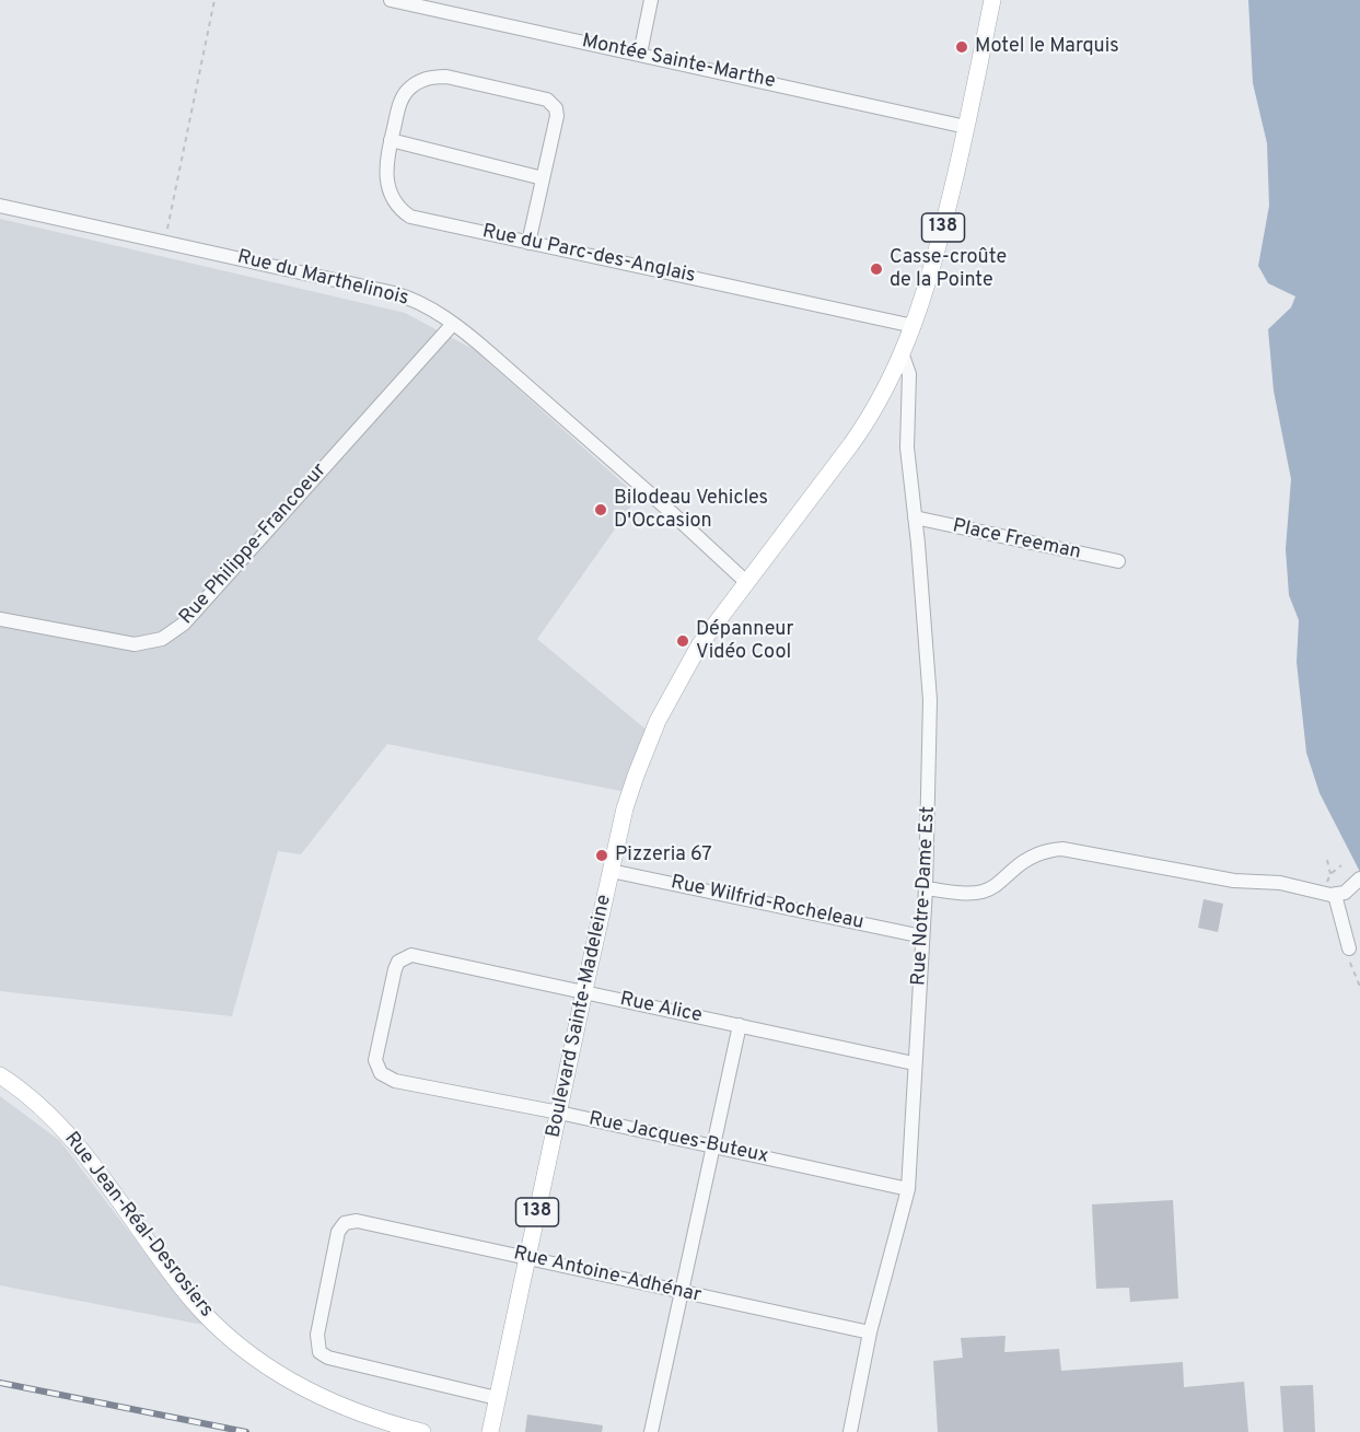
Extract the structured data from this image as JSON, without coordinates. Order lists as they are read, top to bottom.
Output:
{
  "streets": {
    "main road": ["138", "Boulevard Sainte-Madeleine", "Rue Jean-Réal-Desrosiers"],
    "street": [
      "Montée Sainte-Marthe",
      "Rue du Parc-des-Anglais",
      "Rue du Marthelinois",
      "Place Freeman",
      "Rue Philippe-Francoeur",
      "Rue Notre-Dame Est",
      "Rue Wilfrid-Rocheleau",
      "Rue Alice",
      "Rue Jacques-Buteux",
      "Rue Antoine-Adhénar"
    ]
  },
  "crossings": [
    ["Montée Sainte-Marthe", "138"],
    ["138", "Rue du Parc-des-Anglais"],
    ["138", "Boulevard Sainte-Madeleine"],
    ["Rue du Parc-des-Anglais", "Boulevard Sainte-Madeleine"],
    ["Rue du Marthelinois", "Rue Philippe-Francoeur"],
    ["Rue du Marthelinois", "Boulevard Sainte-Madeleine"],
    ["Place Freeman", "Rue Notre-Dame Est"],
    ["Rue Notre-Dame Est", "Rue Wilfrid-Rocheleau"],
    ["Rue Notre-Dame Est", "Rue Alice"],
    ["Rue Notre-Dame Est", "Boulevard Sainte-Madeleine"],
    ["Rue Notre-Dame Est", "Rue Jacques-Buteux"],
    ["Rue Notre-Dame Est", "Rue Antoine-Adhénar"],
    ["Rue Wilfrid-Rocheleau", "Boulevard Sainte-Madeleine"],
    ["Rue Alice", "Boulevard Sainte-Madeleine"],
    ["Rue Alice", "Rue Jacques-Buteux"],
    ["Boulevard Sainte-Madeleine", "Rue Jacques-Buteux"],
    ["Boulevard Sainte-Madeleine", "Rue Antoine-Adhénar"]
  ],
  "places": [
    "Motel le Marquis",
    "Casse-croûte de la Pointe",
    "Bilodeau Vehicles D'Occasion",
    "Dépanneur Vidéo Cool",
    "Pizzeria 67"
  ]
}
